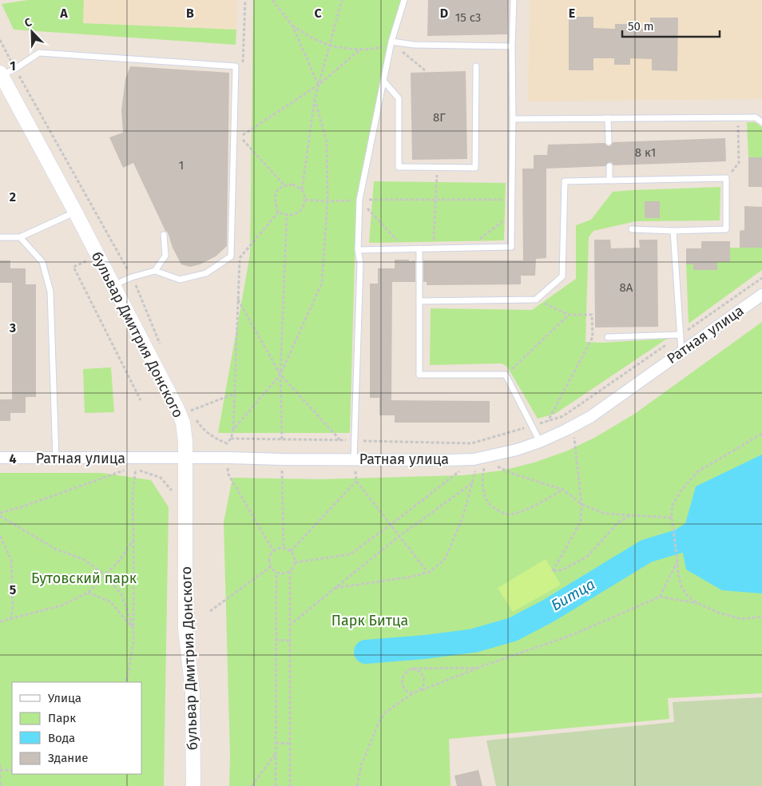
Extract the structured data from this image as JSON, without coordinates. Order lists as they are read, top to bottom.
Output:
{
  "streets": {
    "street": ["бульвар Дмитрия Донского", "Ратная улица"]
  },
  "crossings": [
    ["бульвар Дмитрия Донского", "Ратная улица"]
  ],
  "water": ["Битца"],
  "parks": ["Бутовский парк", "Парк Битца"],
  "house_numbers": [
    "15 с3",
    "8Г",
    "8 к1",
    "1",
    "8А"
  ],
  "legend": [
    "Улица",
    "Парк",
    "Вода",
    "Здание"
  ],
  "scale_bar": "50 m",
  "north": "top left",
  "grid": {
    "columns": [
      "A",
      "B",
      "C",
      "D",
      "E"
    ],
    "rows": [
      "1",
      "2",
      "3",
      "4",
      "5"
    ]
  }
}
